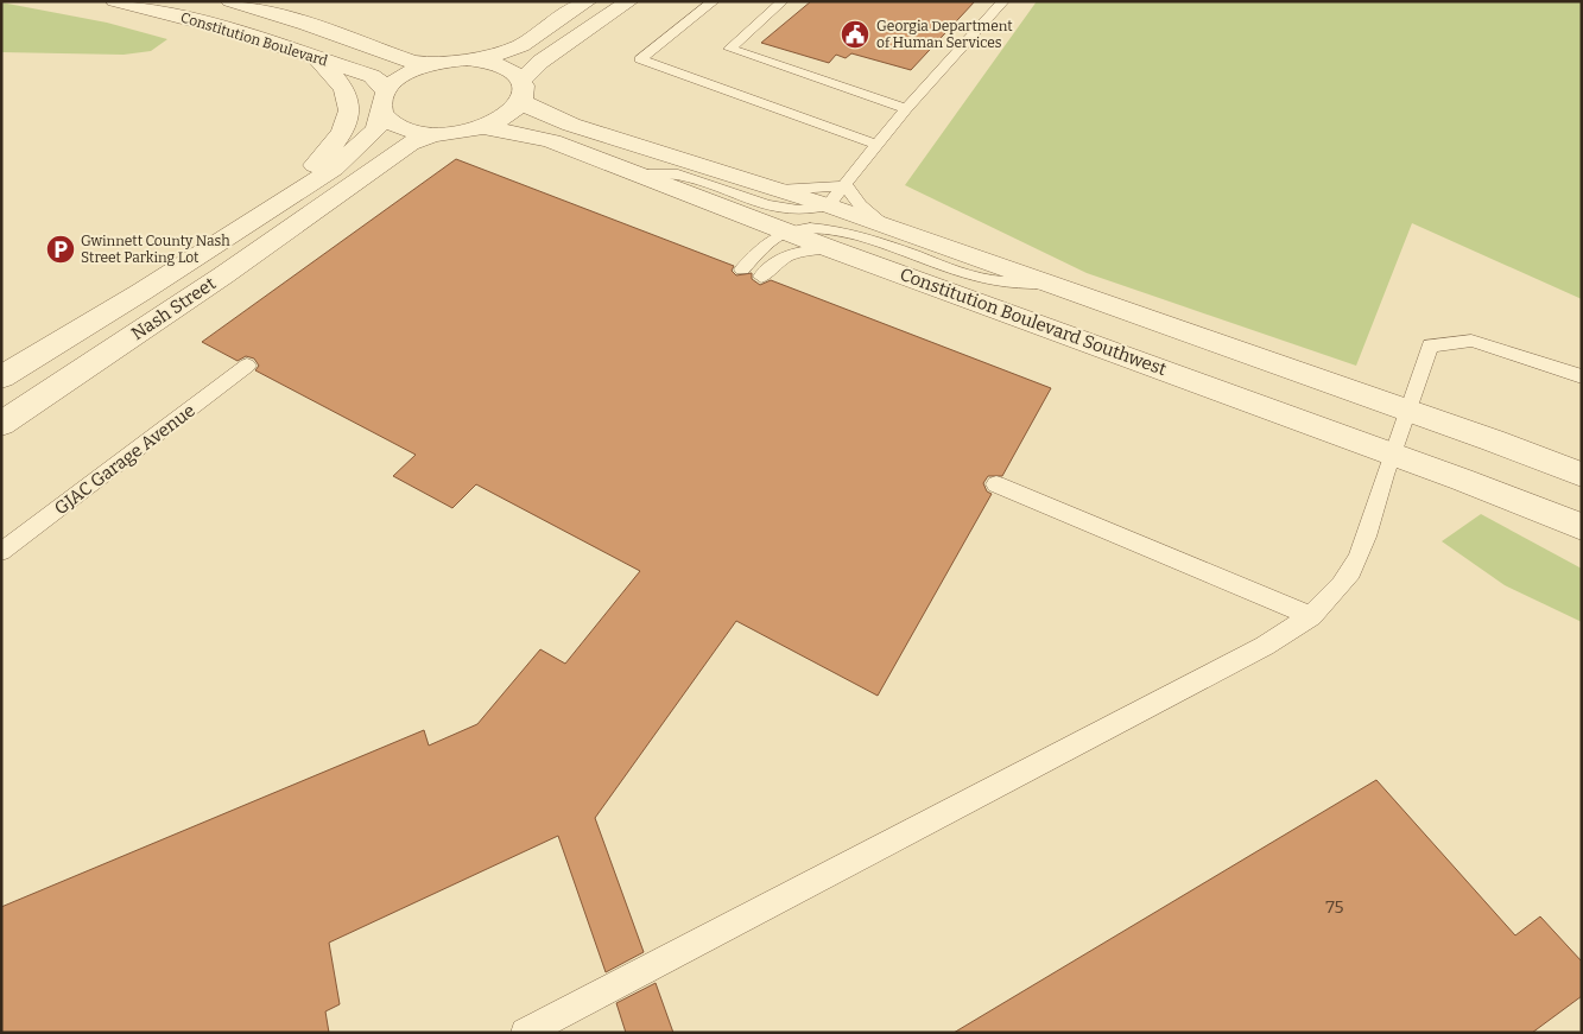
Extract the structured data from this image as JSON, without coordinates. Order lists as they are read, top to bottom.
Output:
{
  "streets": {
    "street": ["Constitution Boulevard", "Nash Street", "Constitution Boulevard Southwest"],
    "lane": ["GJAC Garage Avenue"]
  },
  "crossings": [
    ["Constitution Boulevard", "Nash Street"]
  ],
  "places": {
    "public building": ["Georgia Department of Human Services"],
    "parking": ["Gwinnett County Nash Street Parking Lot"]
  },
  "house_numbers": ["75"]
}
